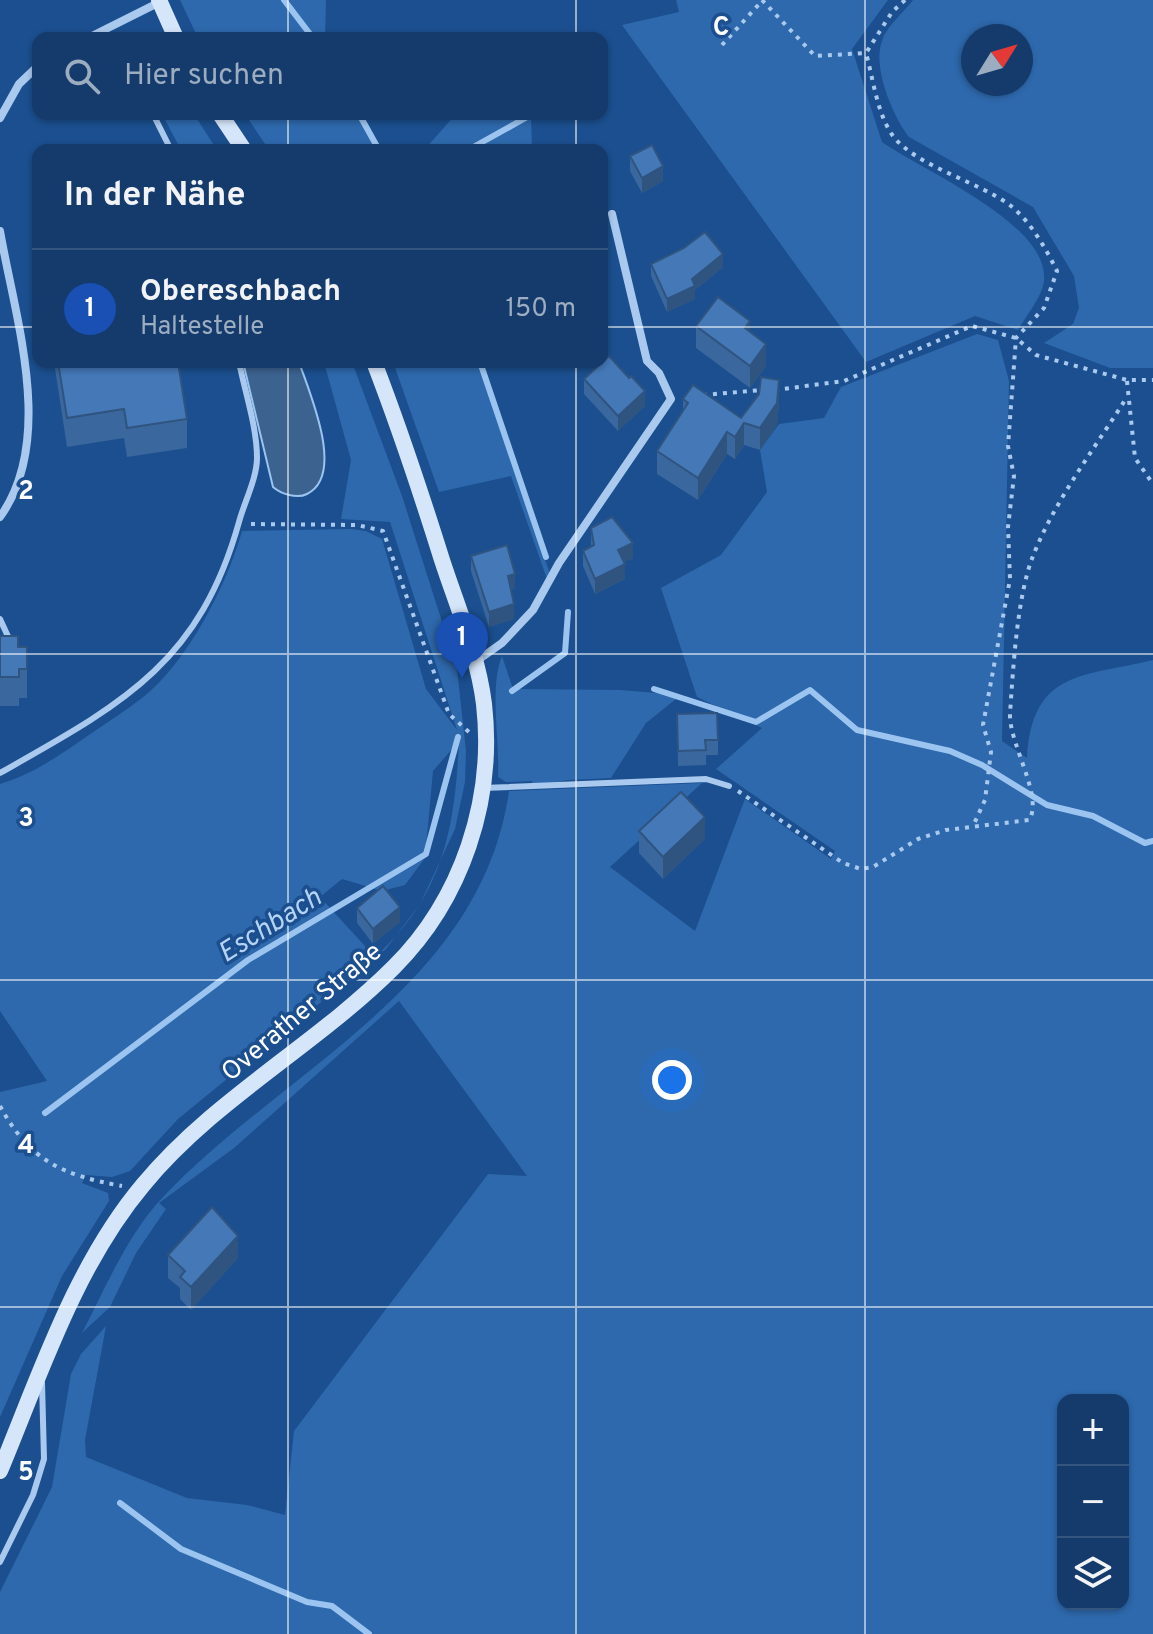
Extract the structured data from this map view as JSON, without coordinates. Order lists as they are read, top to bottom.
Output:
{
  "streets": {
    "main road": ["Overather Straße"]
  },
  "water": ["Eschbach"],
  "north": "top right",
  "page": {
    "search": "Hier suchen",
    "heading": "In der Nähe",
    "list": [
      {
        "mark": "1",
        "name": "Obereschbach",
        "note": "Haltestelle",
        "value": "150 m"
      }
    ],
    "pins": "1",
    "map_buttons": ["+", "−"]
  },
  "grid": {
    "columns": ["C"],
    "rows": [
      "2",
      "3",
      "4",
      "5"
    ]
  }
}
